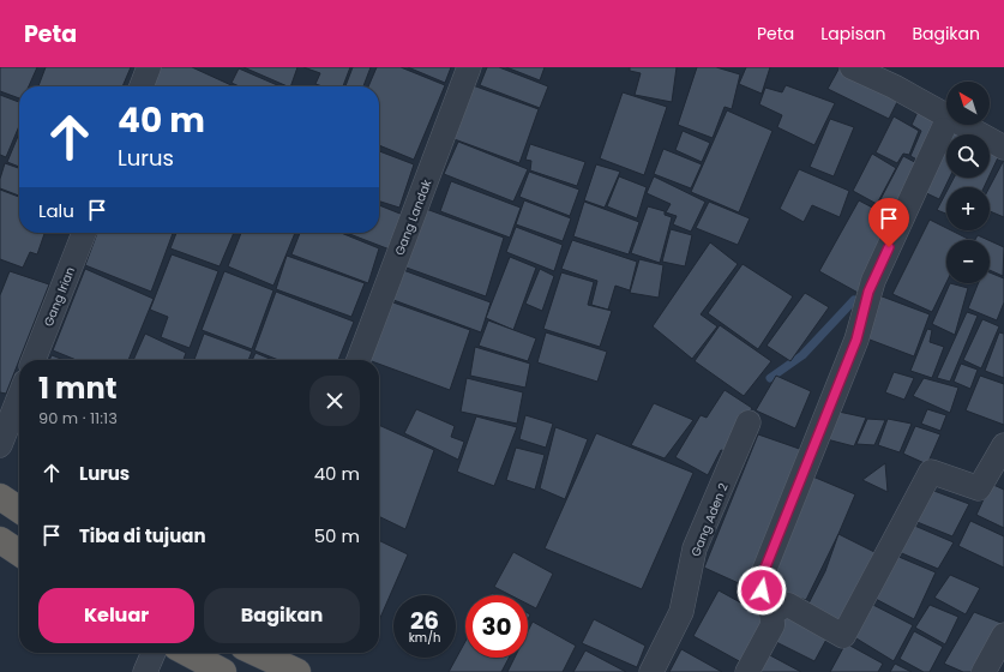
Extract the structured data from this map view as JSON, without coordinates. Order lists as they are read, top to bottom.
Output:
{
  "streets": {
    "street": ["Gang Landak", "Gang Irian", "Gang Aden 2"]
  },
  "north": "top left",
  "page": {
    "header": "Peta",
    "nav": ["Peta", "Lapisan", "Bagikan"],
    "map_buttons": ["+", "−"],
    "turn": ["40 m", "Lurus"],
    "then": "Lalu",
    "heading": ["1 mnt", "90 m · 11:13"],
    "list": [
      {
        "name": "Lurus",
        "value": "40 m"
      },
      {
        "name": "Tiba di tujuan",
        "value": "50 m"
      }
    ],
    "buttons": ["Keluar", "Bagikan"],
    "speed": "26 km/h",
    "limit": "30"
  }
}
